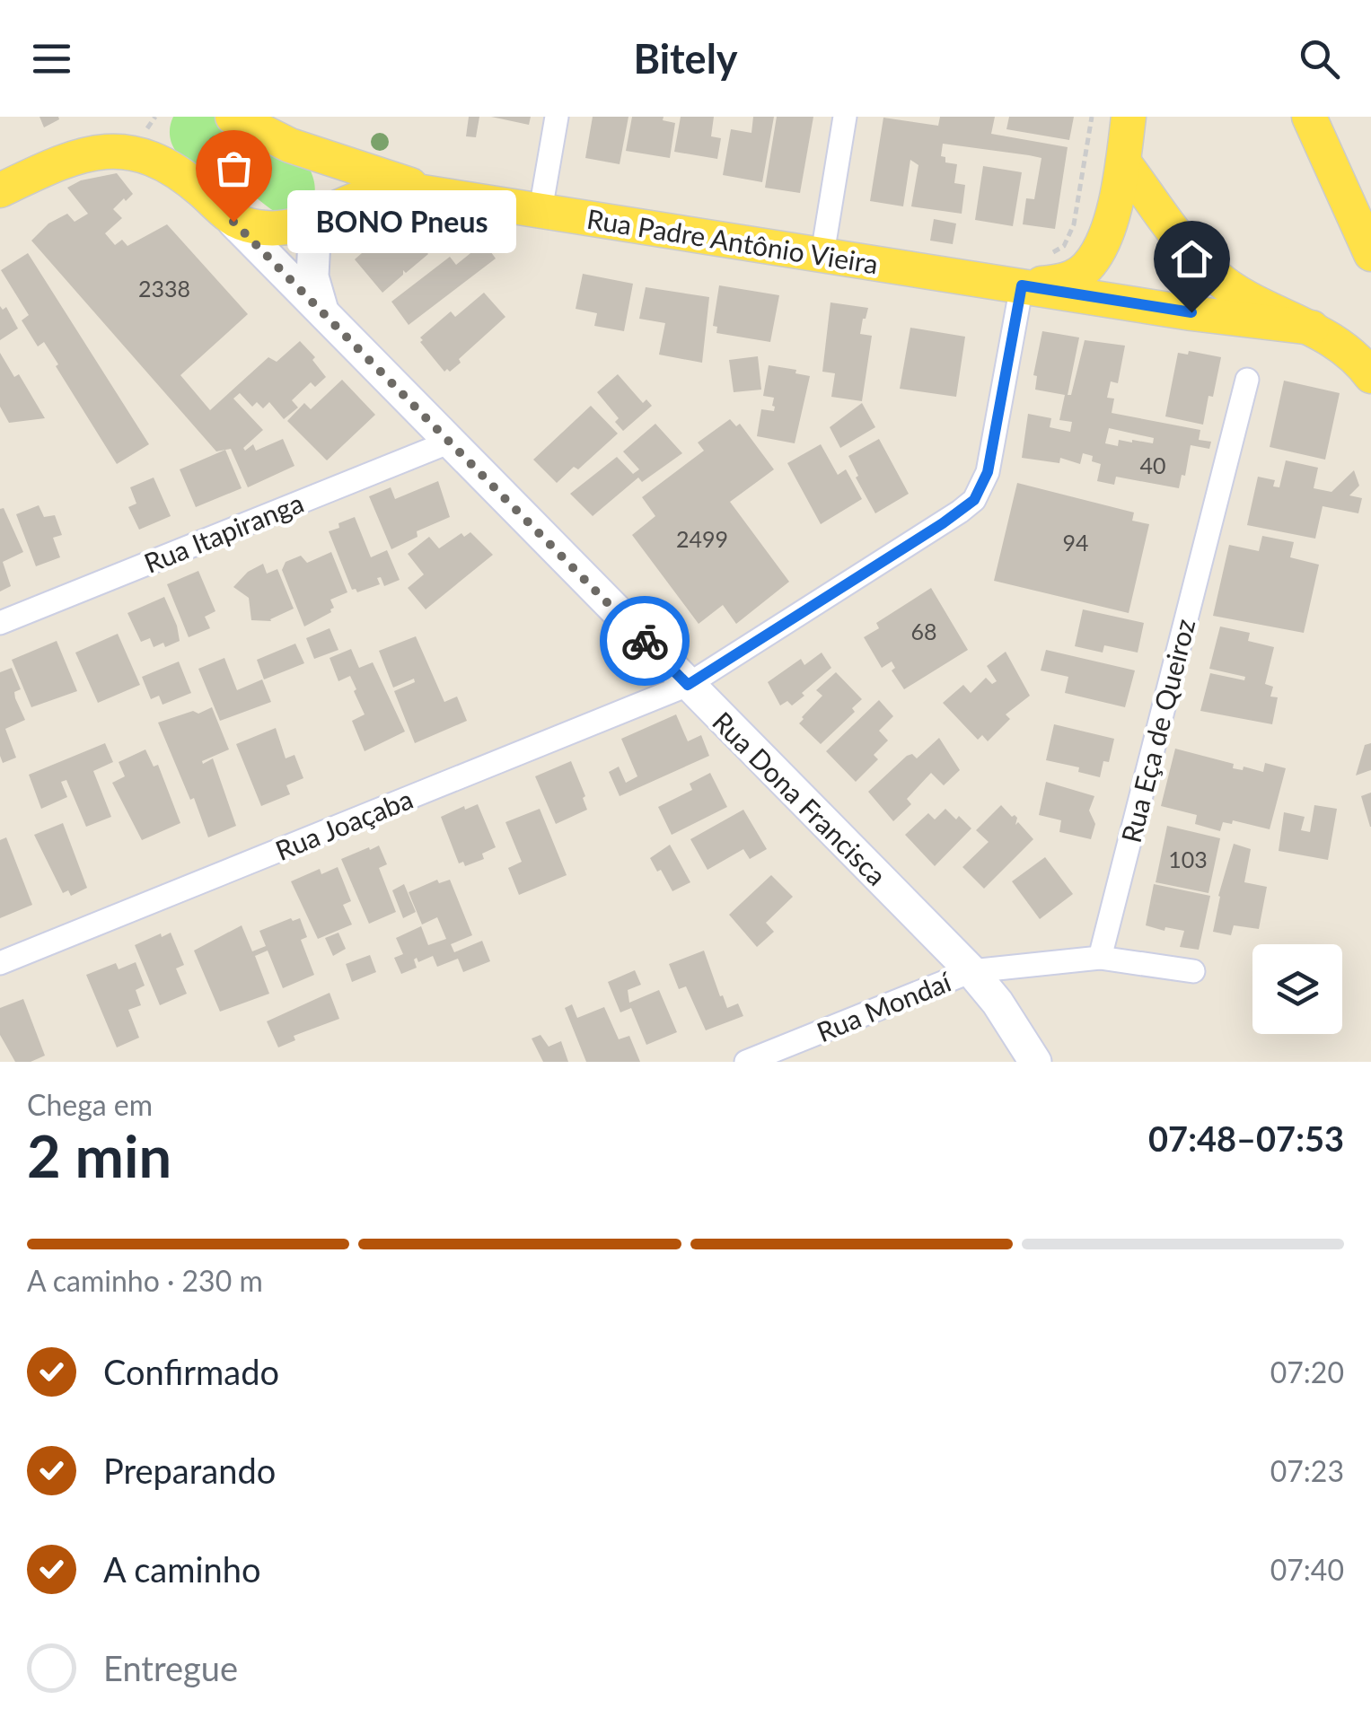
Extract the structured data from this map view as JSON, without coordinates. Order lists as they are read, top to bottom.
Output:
{
  "streets": {
    "main road": ["Rua Padre Antônio Vieira", "Rua Dona Francisca"],
    "street": [
      "Rua Itapiranga",
      "Rua Eça de Queiroz",
      "Rua Joaçaba",
      "Rua Mondaí"
    ]
  },
  "crossings": [
    ["Rua Padre Antônio Vieira", "Rua Dona Francisca"],
    ["Rua Padre Antônio Vieira", "Rua Joaçaba"],
    ["Rua Itapiranga", "Rua Dona Francisca"],
    ["Rua Dona Francisca", "Rua Joaçaba"],
    ["Rua Dona Francisca", "Rua Mondaí"]
  ],
  "places": ["BONO Pneus"],
  "house_numbers": [
    "2338",
    "40",
    "2499",
    "94",
    "68",
    "103"
  ],
  "page": {
    "header": "Bitely",
    "bubble": "BONO Pneus",
    "heading": ["2 min", "Chega em", "07:48–07:53"],
    "bar": "A caminho · 230 m",
    "list": [
      ["Confirmado", "07:20"],
      ["Preparando", "07:23"],
      ["A caminho", "07:40"],
      "Entregue"
    ]
  }
}
